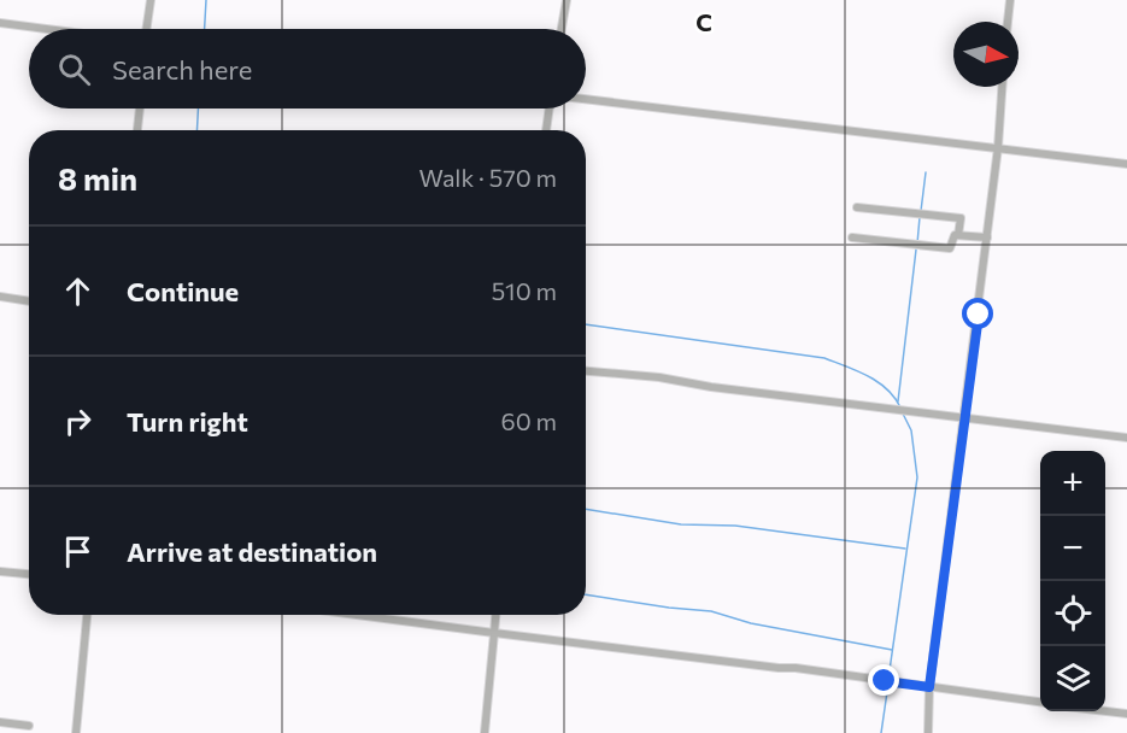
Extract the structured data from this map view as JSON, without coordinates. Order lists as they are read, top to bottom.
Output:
{
  "north": "right",
  "page": {
    "search": "Search here",
    "heading": ["8 min", "Walk · 570 m"],
    "list": [
      ["Continue", "510 m"],
      ["Turn right", "60 m"],
      "Arrive at destination"
    ],
    "map_buttons": ["+", "−"]
  },
  "grid": {
    "columns": ["C"]
  }
}
